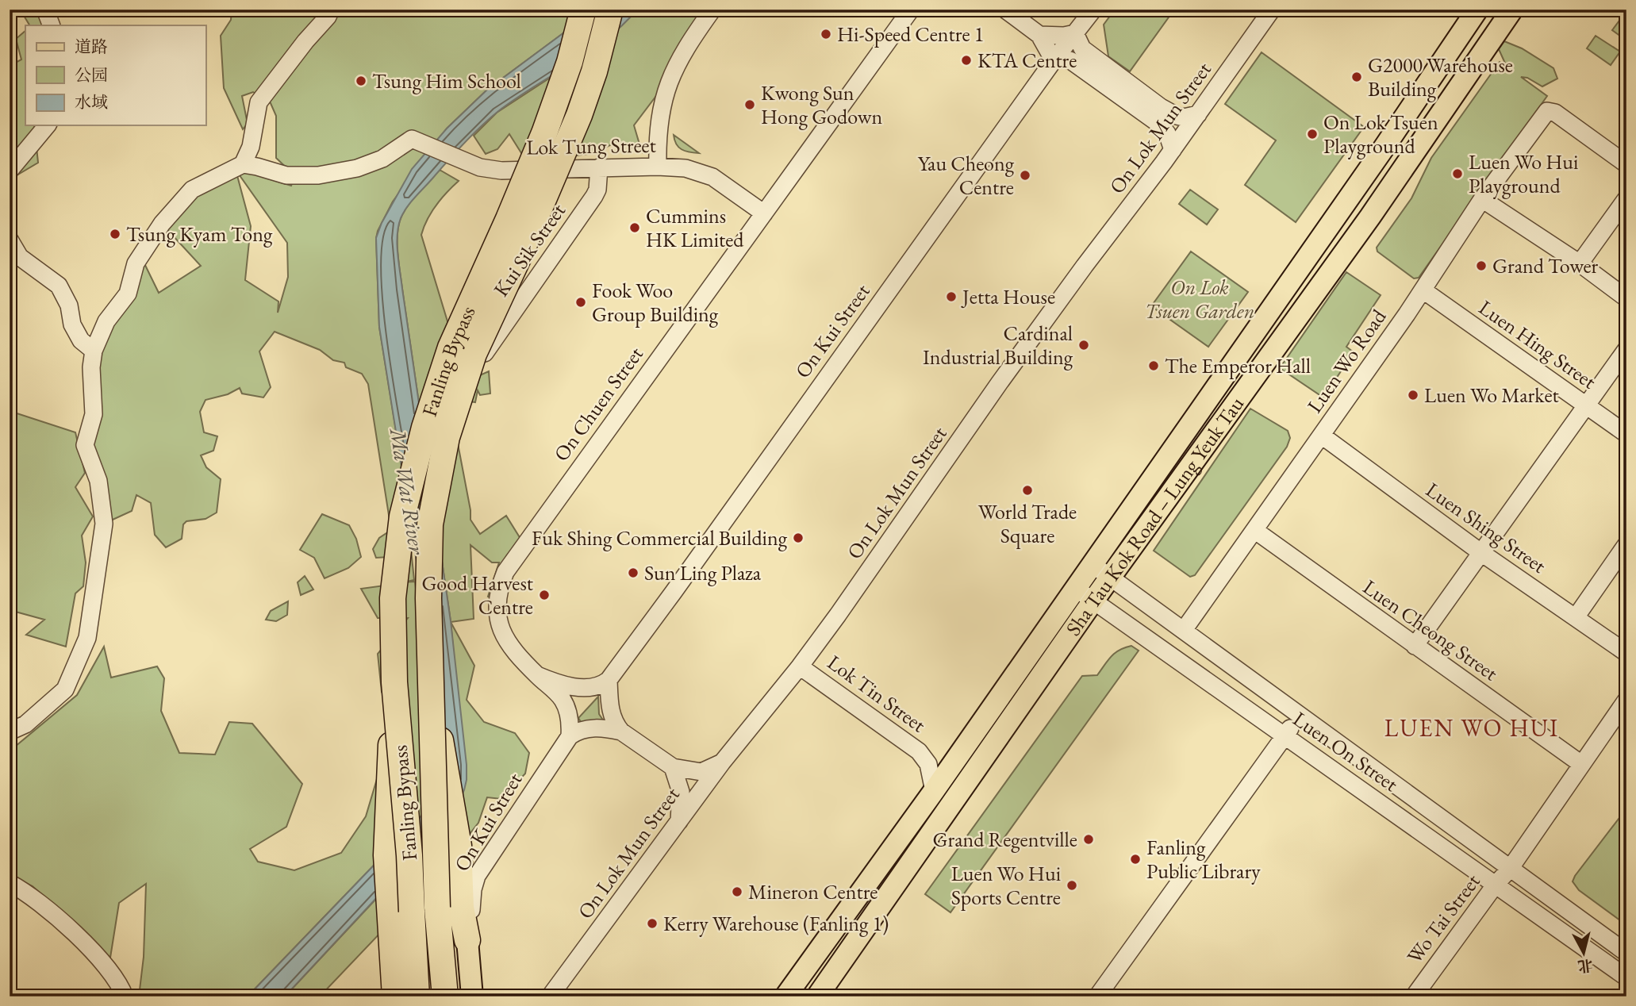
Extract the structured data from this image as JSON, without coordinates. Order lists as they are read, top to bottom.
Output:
{
  "streets": {
    "highway": ["Fanling Bypass"],
    "main road": ["Sha Tau Kok Road – Lung Yeuk Tau"],
    "street": [
      "On Lok Mun Street",
      "Lok Tung Street",
      "Kui Sik Street",
      "On Kui Street",
      "Luen Hing Street",
      "Luen Wo Road",
      "On Chuen Street",
      "Luen Shing Street",
      "Luen Cheong Street",
      "Lok Tin Street",
      "Luen On Street",
      "Wo Tai Street"
    ]
  },
  "crossings": [
    ["On Lok Mun Street", "Lok Tin Street"],
    ["Lok Tung Street", "Kui Sik Street"],
    ["Lok Tung Street", "On Chuen Street"],
    ["On Kui Street", "On Chuen Street"],
    ["Luen Hing Street", "Luen Wo Road"],
    ["Luen Wo Road", "Luen Shing Street"],
    ["Luen Wo Road", "Luen Cheong Street"],
    ["Luen Wo Road", "Luen On Street"],
    ["Sha Tau Kok Road – Lung Yeuk Tau", "Lok Tin Street"],
    ["Sha Tau Kok Road – Lung Yeuk Tau", "Luen On Street"],
    ["Luen Cheong Street", "Wo Tai Street"],
    ["Luen On Street", "Wo Tai Street"]
  ],
  "districts": ["LUEN WO HUI"],
  "water": ["Ma Wat River"],
  "parks": ["On Lok Tsuen Garden"],
  "places": [
    "Hi-Speed Centre 1",
    "KTA Centre",
    "G2000 Warehouse Building",
    "Tsung Him School",
    "Kwong Sun Hong Godown",
    "On Lok Tsuen Playground",
    "Luen Wo Hui Playground",
    "Yau Cheong Centre",
    "Cummins HK Limited",
    "Tsung Kyam Tong",
    "Grand Tower",
    "Jetta House",
    "Fook Woo Group Building",
    "Cardinal Industrial Building",
    "The Emperor Hall",
    "Luen Wo Market",
    "World Trade Square",
    "Fuk Shing Commercial Building",
    "Sun Ling Plaza",
    "Good Harvest Centre",
    "Grand Regentville",
    "Fanling Public Library",
    "Luen Wo Hui Sports Centre",
    "Mineron Centre",
    "Kerry Warehouse (Fanling 1)"
  ],
  "legend": ["道路", "公园", "水域"],
  "north": "bottom"
}
